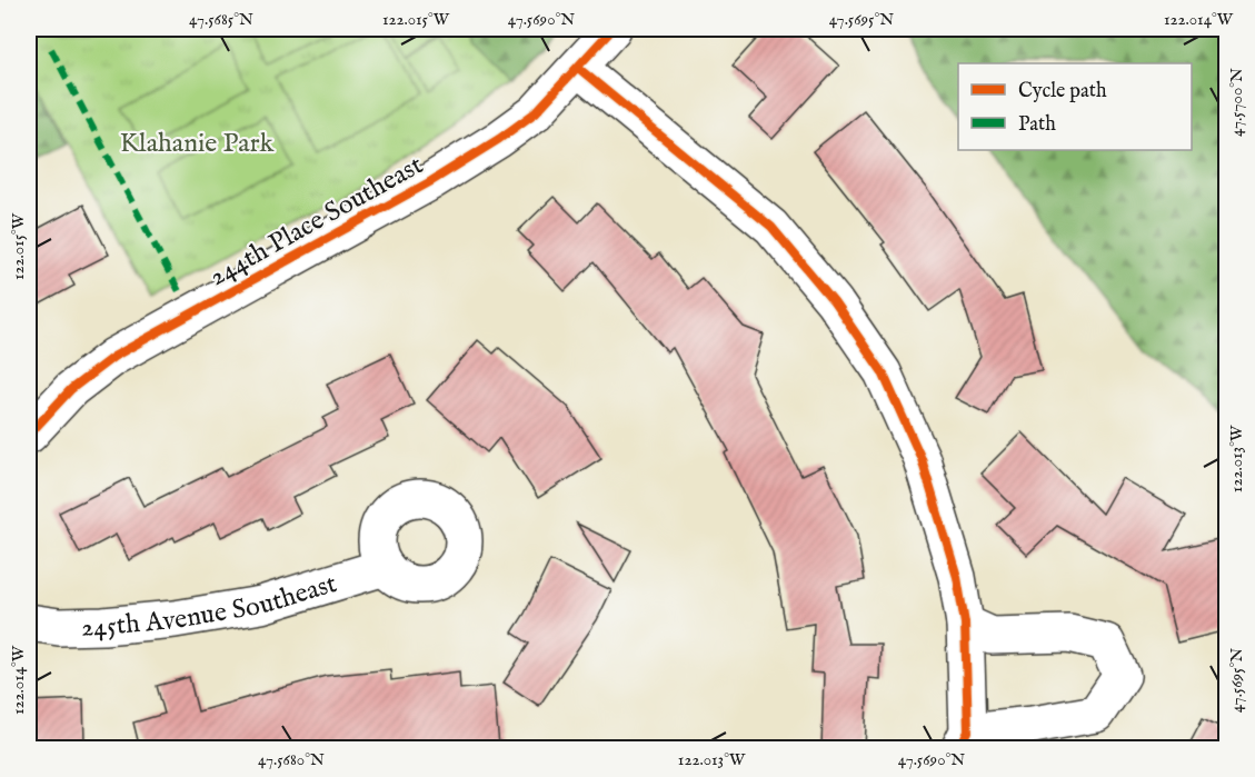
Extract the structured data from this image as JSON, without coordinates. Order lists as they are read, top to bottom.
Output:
{
  "streets": {
    "street": ["244th Place Southeast", "245th Avenue Southeast"]
  },
  "parks": ["Klahanie Park"],
  "legend": ["Cycle path", "Path"],
  "coordinates": [
    "47.5685°N",
    "122.015°W",
    "47.5690°N",
    "47.5695°N",
    "122.014°W",
    "47.5700°N",
    "122.013°W",
    "47.5680°N"
  ]
}
